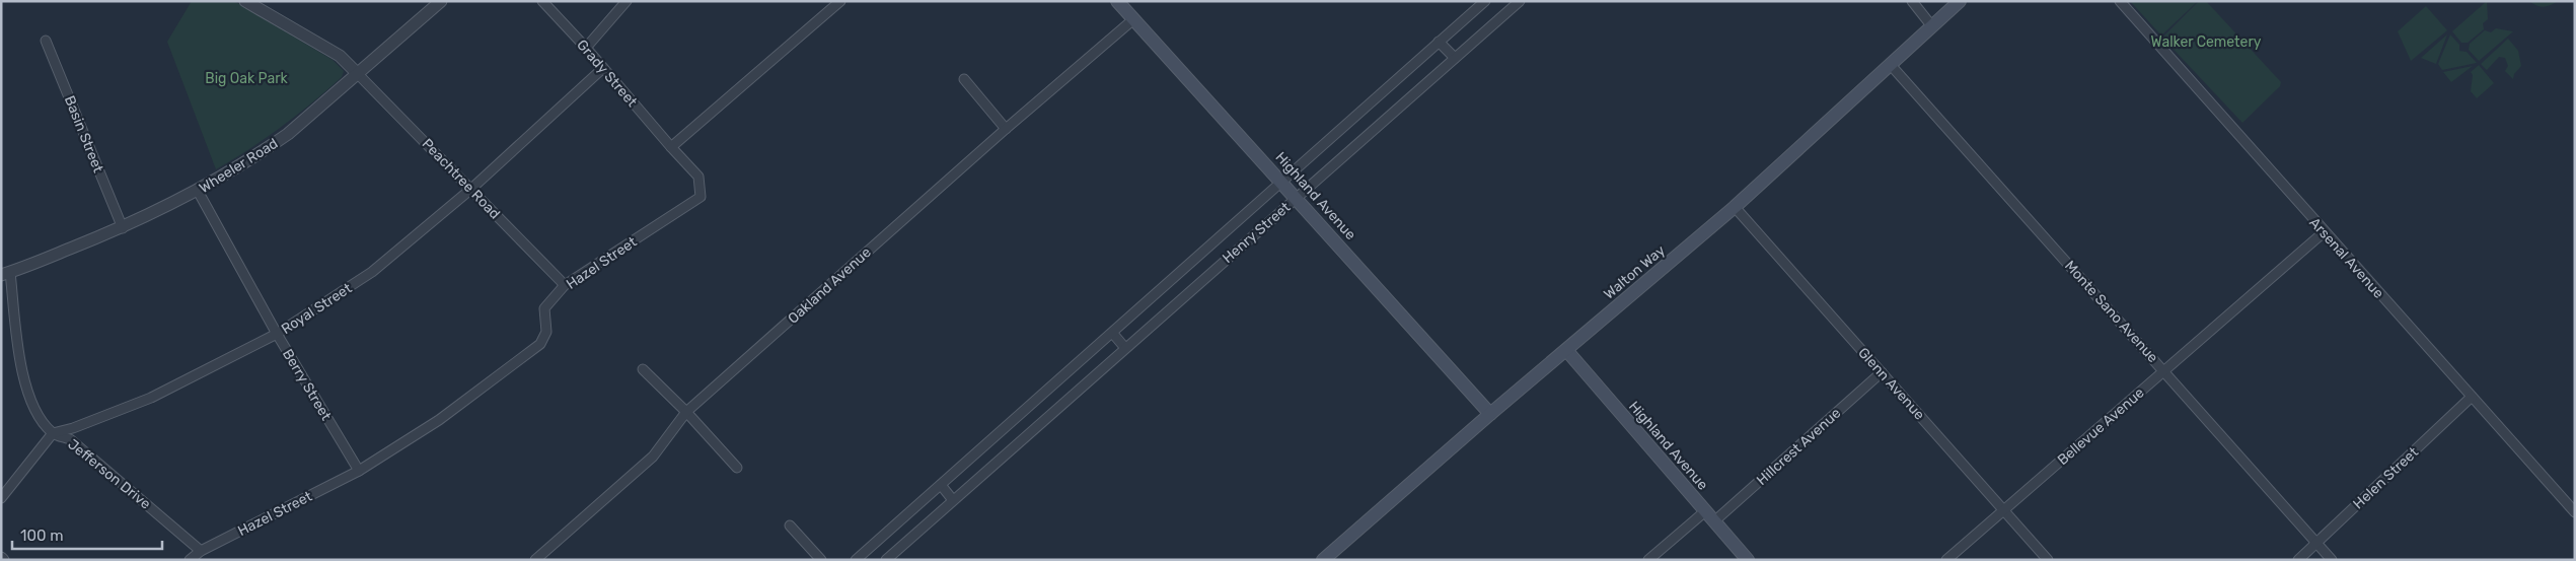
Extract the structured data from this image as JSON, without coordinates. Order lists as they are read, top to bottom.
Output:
{
  "streets": {
    "main road": ["Highland Avenue", "Walton Way"],
    "street": [
      "Grady Street",
      "Basin Street",
      "Wheeler Road",
      "Peachtree Road",
      "Henry Street",
      "Arsenal Avenue",
      "Hazel Street",
      "Oakland Avenue",
      "Royal Street",
      "Monte Sano Avenue",
      "Glenn Avenue",
      "Berry Street",
      "Bellevue Avenue",
      "Hillcrest Avenue",
      "Jefferson Drive",
      "Helen Street"
    ]
  },
  "crossings": [
    ["Grady Street", "Hazel Street"],
    ["Grady Street", "Royal Street"],
    ["Basin Street", "Wheeler Road"],
    ["Wheeler Road", "Peachtree Road"],
    ["Wheeler Road", "Berry Street"],
    ["Wheeler Road", "Jefferson Drive"],
    ["Peachtree Road", "Hazel Street"],
    ["Peachtree Road", "Royal Street"],
    ["Highland Avenue", "Henry Street"],
    ["Highland Avenue", "Walton Way"],
    ["Highland Avenue", "Oakland Avenue"],
    ["Highland Avenue", "Hillcrest Avenue"],
    ["Arsenal Avenue", "Bellevue Avenue"],
    ["Arsenal Avenue", "Helen Street"],
    ["Hazel Street", "Berry Street"],
    ["Hazel Street", "Jefferson Drive"],
    ["Walton Way", "Monte Sano Avenue"],
    ["Walton Way", "Glenn Avenue"],
    ["Royal Street", "Berry Street"],
    ["Royal Street", "Jefferson Drive"],
    ["Monte Sano Avenue", "Bellevue Avenue"],
    ["Monte Sano Avenue", "Helen Street"],
    ["Glenn Avenue", "Bellevue Avenue"],
    ["Glenn Avenue", "Hillcrest Avenue"]
  ],
  "parks": ["Walker Cemetery", "Big Oak Park"],
  "scale_bar": "100 m"
}
